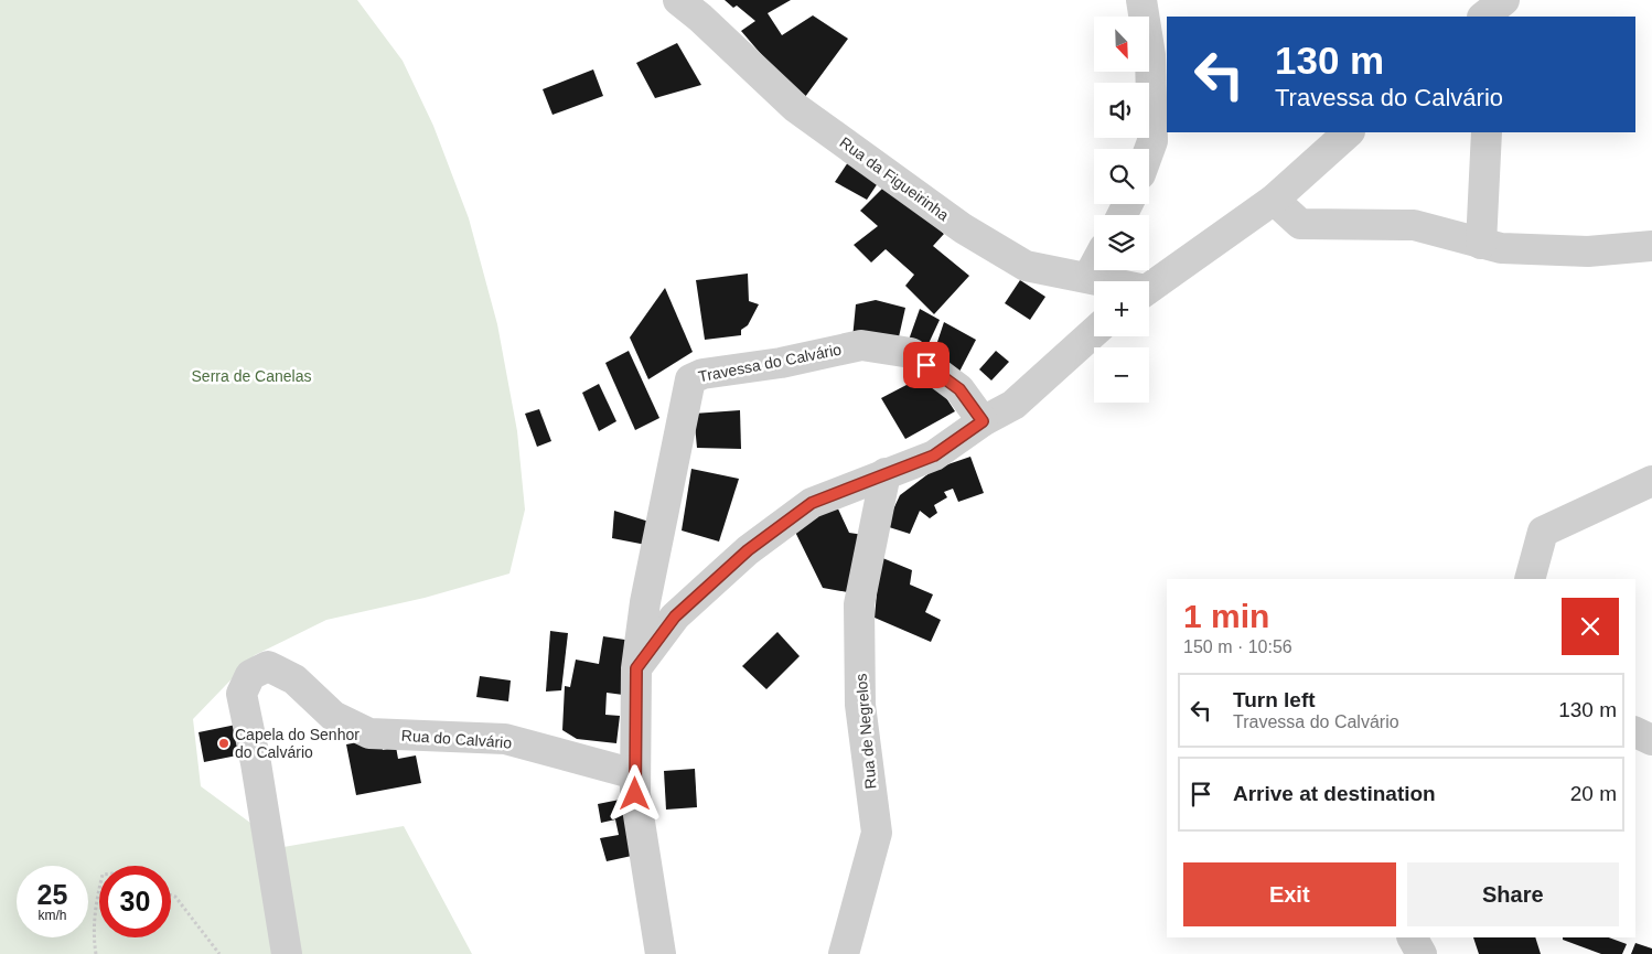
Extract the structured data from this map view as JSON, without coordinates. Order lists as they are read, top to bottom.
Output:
{
  "streets": {
    "street": [
      "Rua da Figueirinha",
      "Travessa do Calvário",
      "Rua de Negrelos",
      "Rua do Calvário"
    ]
  },
  "parks": ["Serra de Canelas"],
  "places": ["Capela do Senhor do Calvário"],
  "north": "bottom right",
  "page": {
    "map_buttons": ["+", "−"],
    "turn": ["130 m", "Travessa do Calvário"],
    "heading": ["1 min", "150 m · 10:56"],
    "list": [
      {
        "name": "Turn left",
        "note": "Travessa do Calvário",
        "value": "130 m"
      },
      {
        "name": "Arrive at destination",
        "value": "20 m"
      }
    ],
    "buttons": ["Exit", "Share"],
    "speed": "25 km/h",
    "limit": "30"
  }
}
